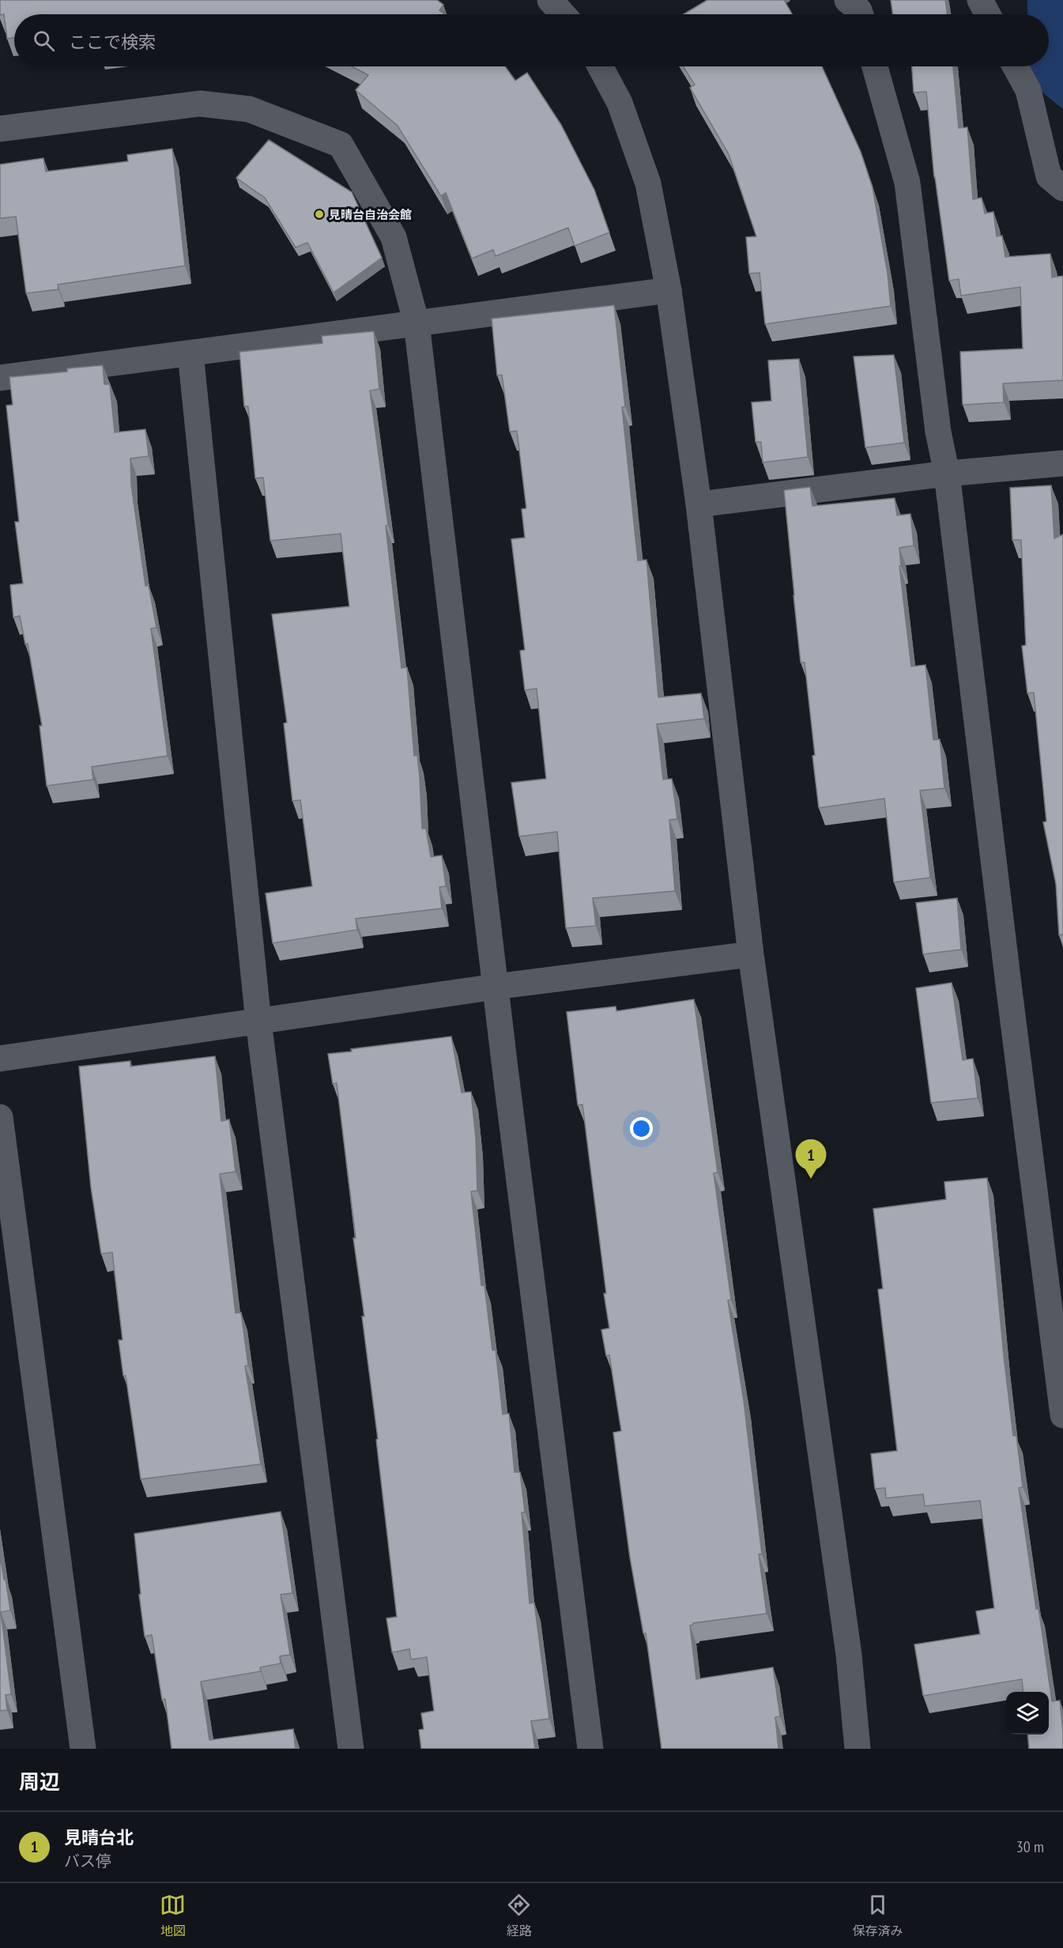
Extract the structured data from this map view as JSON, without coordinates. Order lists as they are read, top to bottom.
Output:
{
  "places": ["見晴台自治会館"],
  "page": {
    "search": "ここで検索",
    "pins": "1",
    "heading": "周辺",
    "list": [
      {
        "mark": "1",
        "name": "見晴台北",
        "note": "バス停",
        "value": "30 m"
      }
    ],
    "nav": ["地図", "経路", "保存済み"]
  }
}
